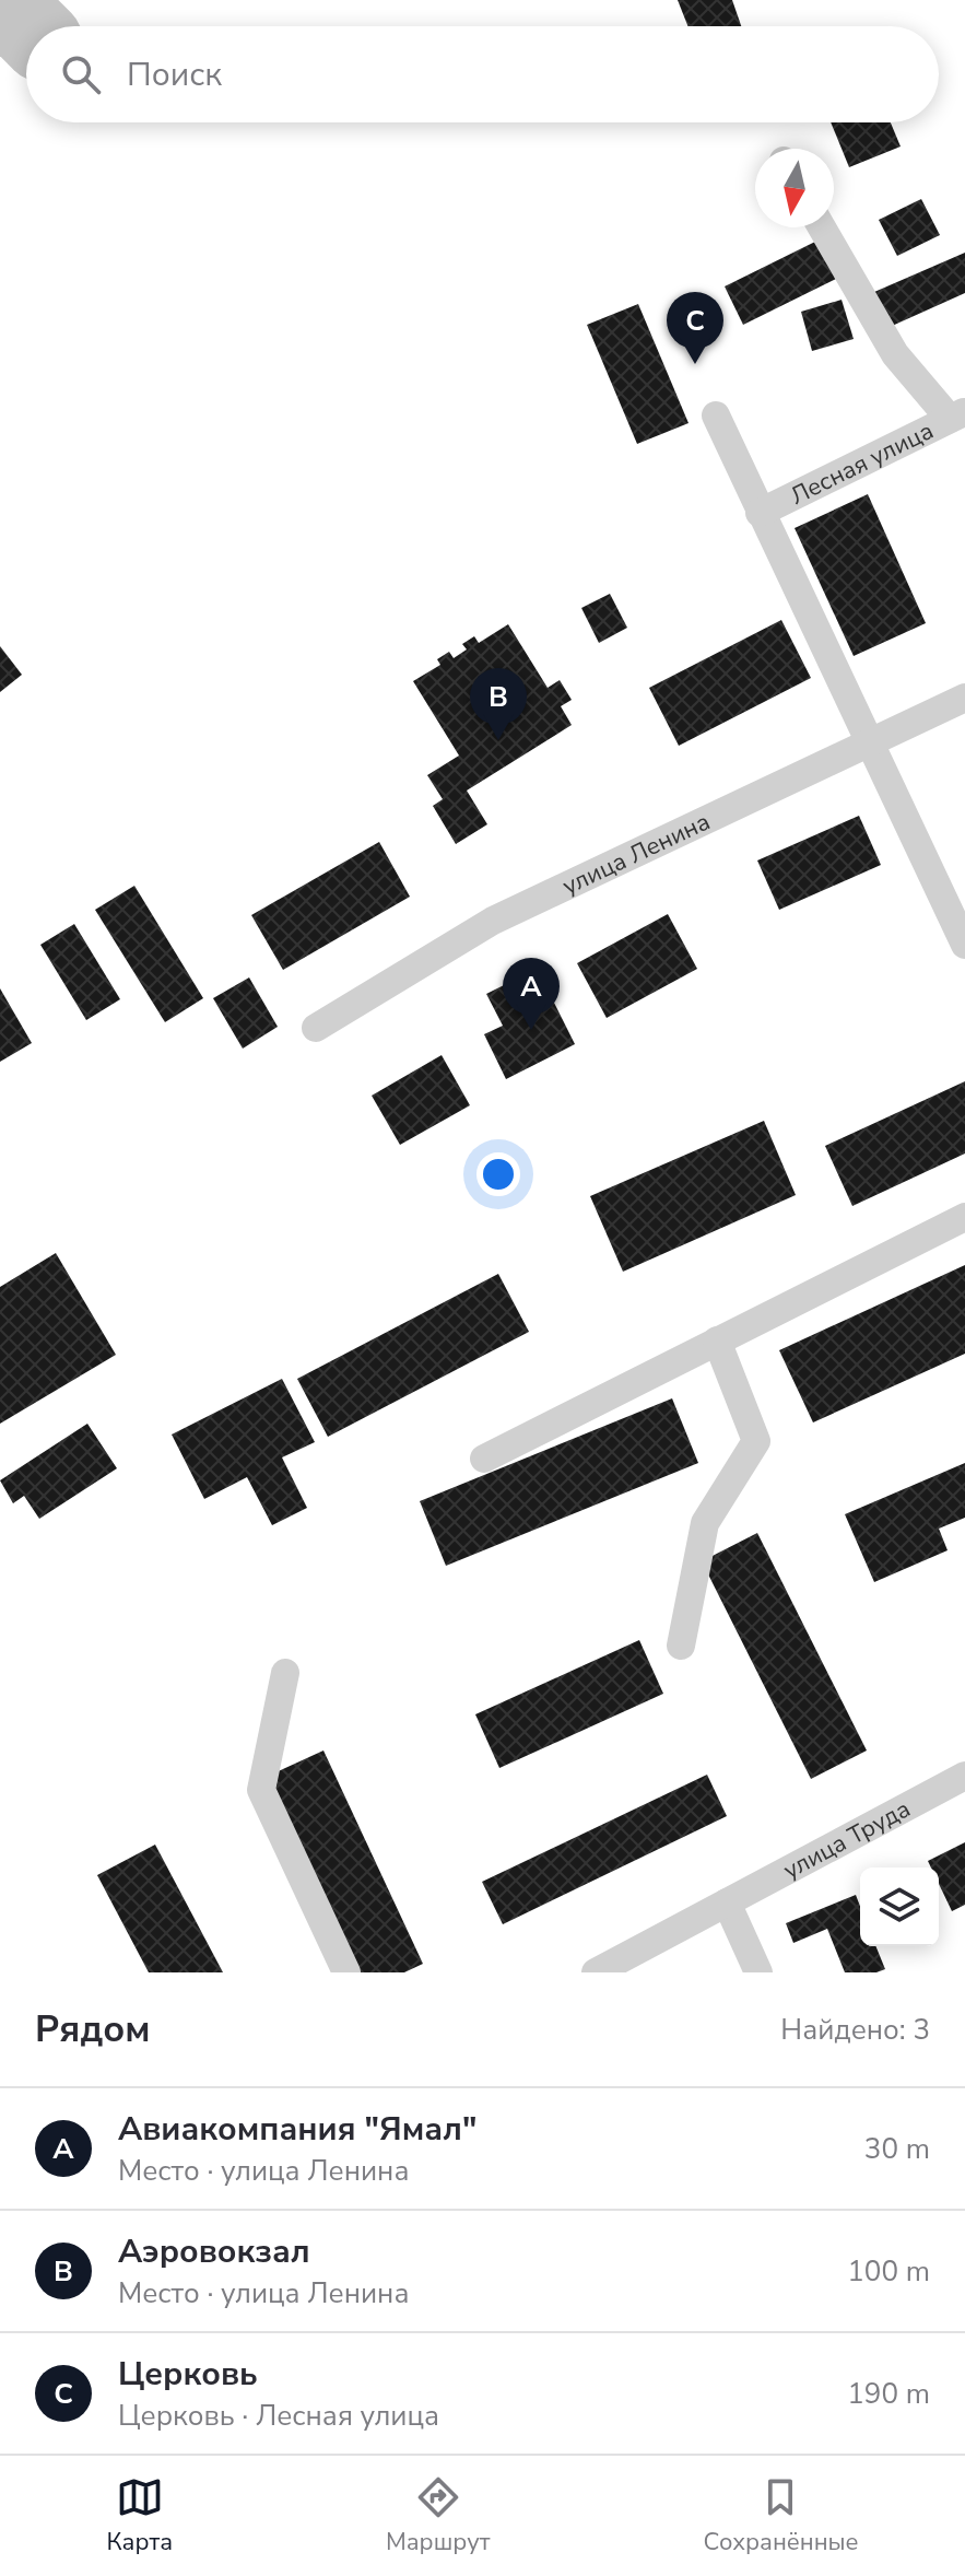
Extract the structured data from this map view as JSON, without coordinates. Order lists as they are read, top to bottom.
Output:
{
  "streets": {
    "street": ["Лесная улица", "улица Ленина", "улица Труда"]
  },
  "north": "bottom",
  "page": {
    "search": "Поиск",
    "pins": ["C", "B", "A"],
    "heading": ["Рядом", "Найдено: 3"],
    "list": [
      {
        "mark": "A",
        "name": "Авиакомпания \"Ямал\"",
        "note": "Место · улица Ленина",
        "value": "30 m"
      },
      {
        "mark": "B",
        "name": "Аэровокзал",
        "note": "Место · улица Ленина",
        "value": "100 m"
      },
      {
        "mark": "C",
        "name": "Церковь",
        "note": "Церковь · Лесная улица",
        "value": "190 m"
      }
    ],
    "nav": ["Карта", "Маршрут", "Сохранённые"]
  }
}
